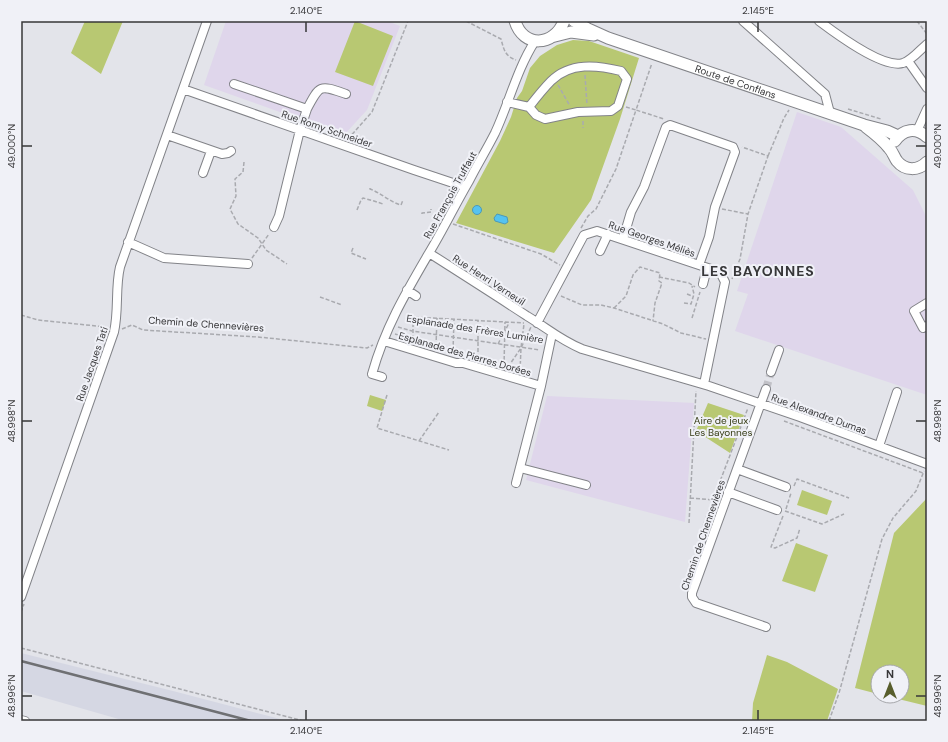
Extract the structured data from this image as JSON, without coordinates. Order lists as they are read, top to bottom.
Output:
{
  "streets": {
    "main road": ["Route de Conflans"],
    "street": [
      "Rue Romy Schneider",
      "Rue François Truffaut",
      "Rue Georges Méliès",
      "Rue Henri Verneuil",
      "Chemin de Chennevières",
      "Esplanade des Frères Lumière",
      "Esplanade des Pierres Dorées",
      "Rue Jacques Tati",
      "Rue Alexandre Dumas"
    ]
  },
  "crossings": [
    ["Rue Romy Schneider", "Rue François Truffaut"],
    ["Rue Romy Schneider", "Rue Jacques Tati"],
    ["Rue François Truffaut", "Rue Henri Verneuil"],
    ["Rue François Truffaut", "Chemin de Chennevières"],
    ["Rue François Truffaut", "Esplanade des Pierres Dorées"],
    ["Rue Georges Méliès", "Rue Henri Verneuil"],
    ["Rue Georges Méliès", "Esplanade des Frères Lumière"],
    ["Rue Henri Verneuil", "Esplanade des Frères Lumière"],
    ["Chemin de Chennevières", "Esplanade des Pierres Dorées"],
    ["Chemin de Chennevières", "Rue Jacques Tati"],
    ["Chemin de Chennevières", "Rue Alexandre Dumas"],
    ["Esplanade des Frères Lumière", "Rue Alexandre Dumas"]
  ],
  "districts": ["LES BAYONNES"],
  "parks": ["Aire de jeux Les Bayonnes"],
  "north": "top",
  "coordinates": [
    "2.140°E",
    "2.145°E",
    "49.000°N",
    "48.998°N",
    "48.996°N"
  ]
}
